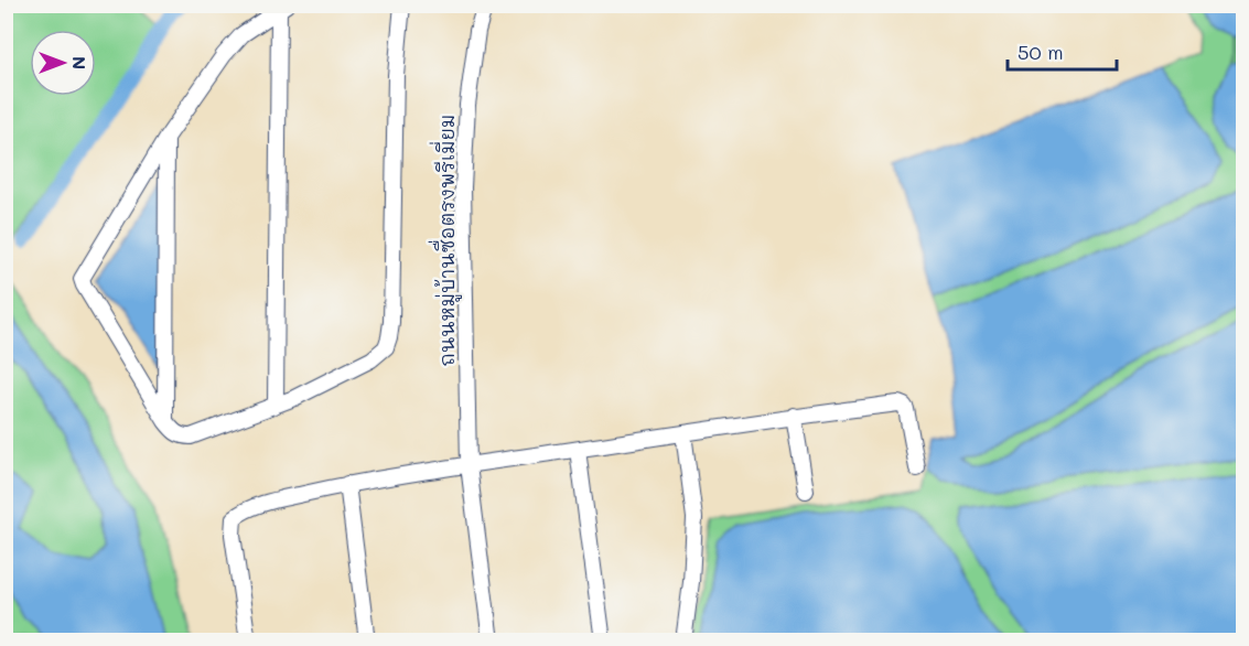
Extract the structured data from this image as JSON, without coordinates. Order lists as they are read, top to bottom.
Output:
{
  "streets": {
    "street": ["ถนนหมู่บ้านซื่อตรงพรีเมี่ยม"]
  },
  "scale_bar": "50 m",
  "north": "right"
}
